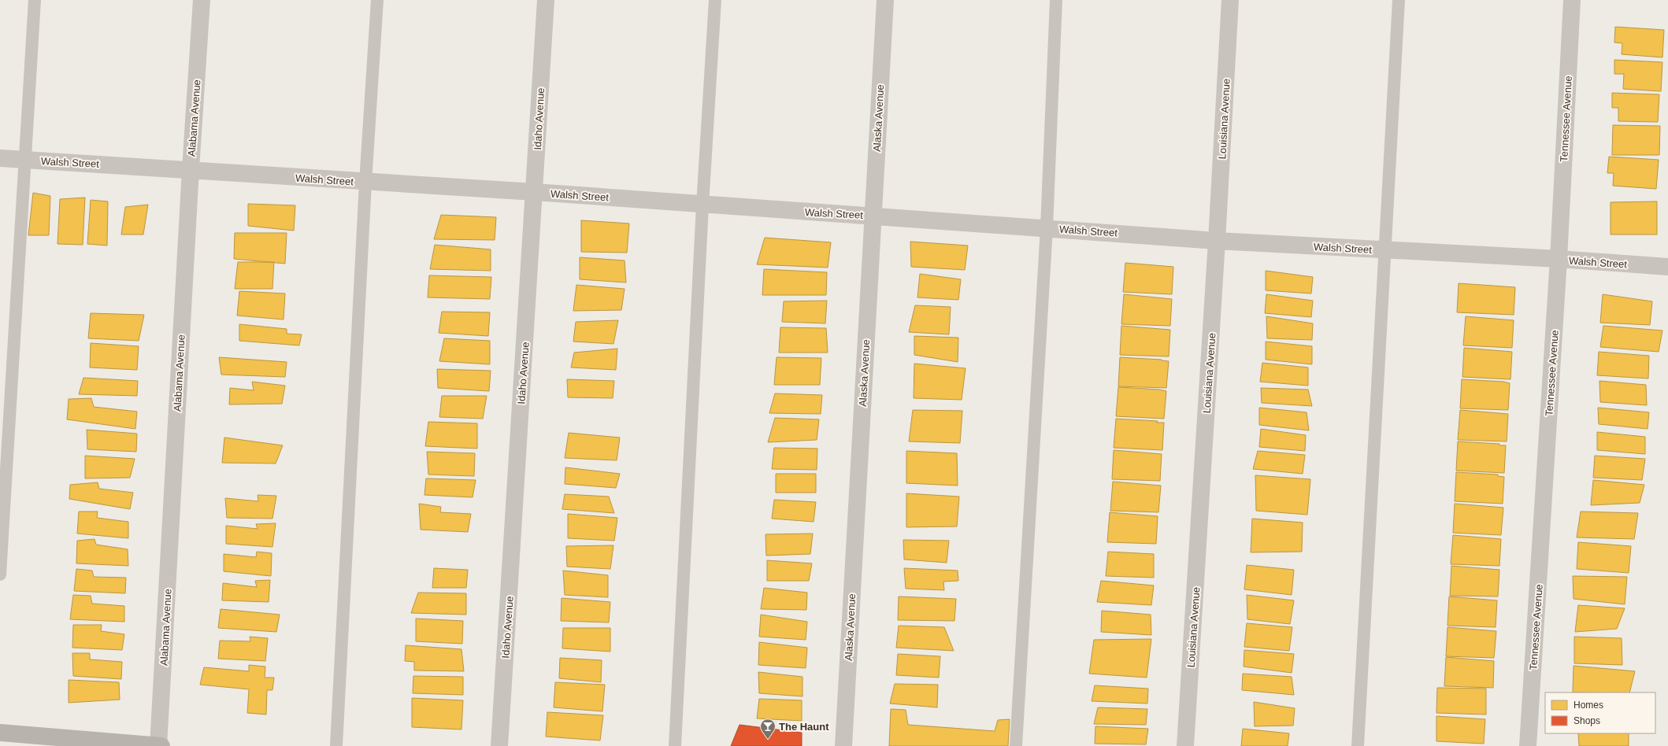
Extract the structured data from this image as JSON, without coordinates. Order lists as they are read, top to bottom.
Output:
{
  "streets": {
    "street": [
      "Alabama Avenue",
      "Alaska Avenue",
      "Idaho Avenue",
      "Louisiana Avenue",
      "Tennessee Avenue",
      "Walsh Street"
    ]
  },
  "crossings": [
    ["Alabama Avenue", "Walsh Street"],
    ["Alaska Avenue", "Walsh Street"],
    ["Idaho Avenue", "Walsh Street"],
    ["Louisiana Avenue", "Walsh Street"],
    ["Tennessee Avenue", "Walsh Street"]
  ],
  "places": {
    "bar": ["The Haunt"]
  },
  "legend": ["Homes", "Shops"]
}
